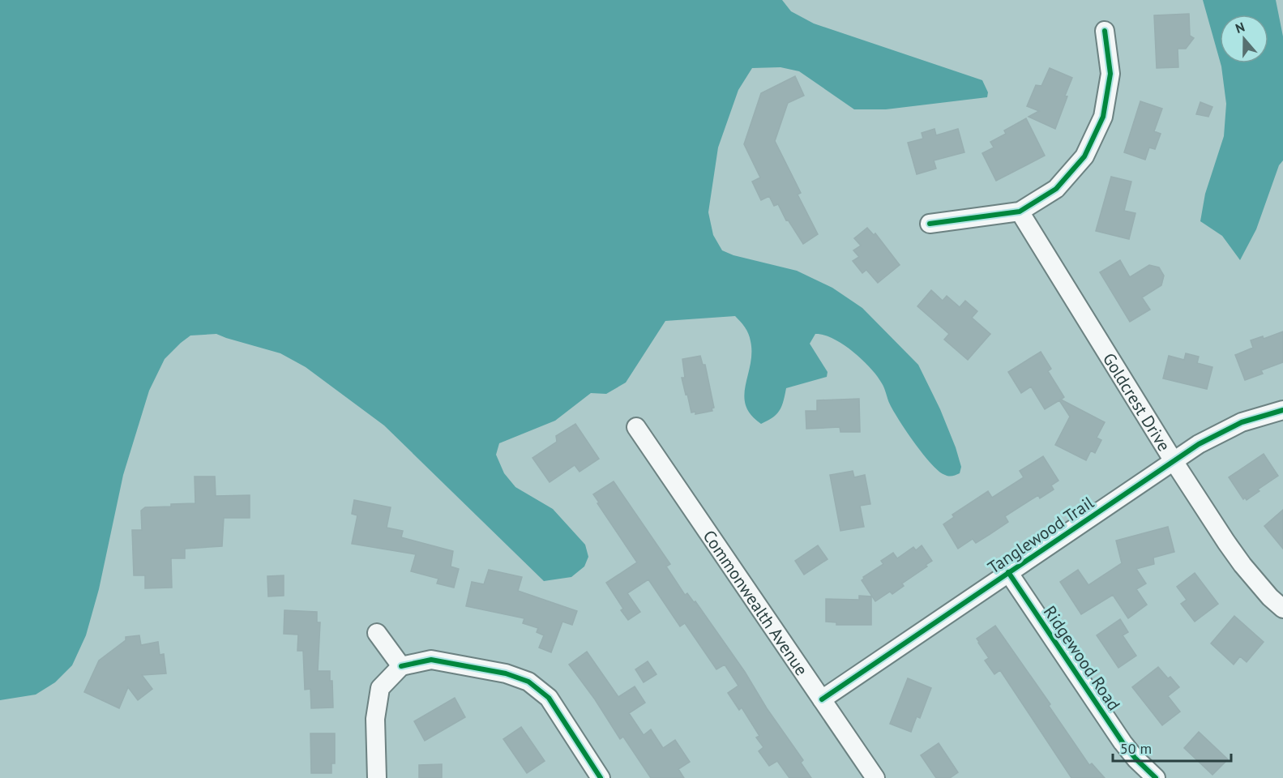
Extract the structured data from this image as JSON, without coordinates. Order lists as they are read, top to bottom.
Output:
{
  "streets": {
    "street": [
      "Goldcrest Drive",
      "Tanglewood Trail",
      "Commonwealth Avenue",
      "Ridgewood Road"
    ]
  },
  "crossings": [
    ["Goldcrest Drive", "Tanglewood Trail"],
    ["Tanglewood Trail", "Commonwealth Avenue"],
    ["Tanglewood Trail", "Ridgewood Road"]
  ],
  "scale_bar": "50 m",
  "north": "top"
}
